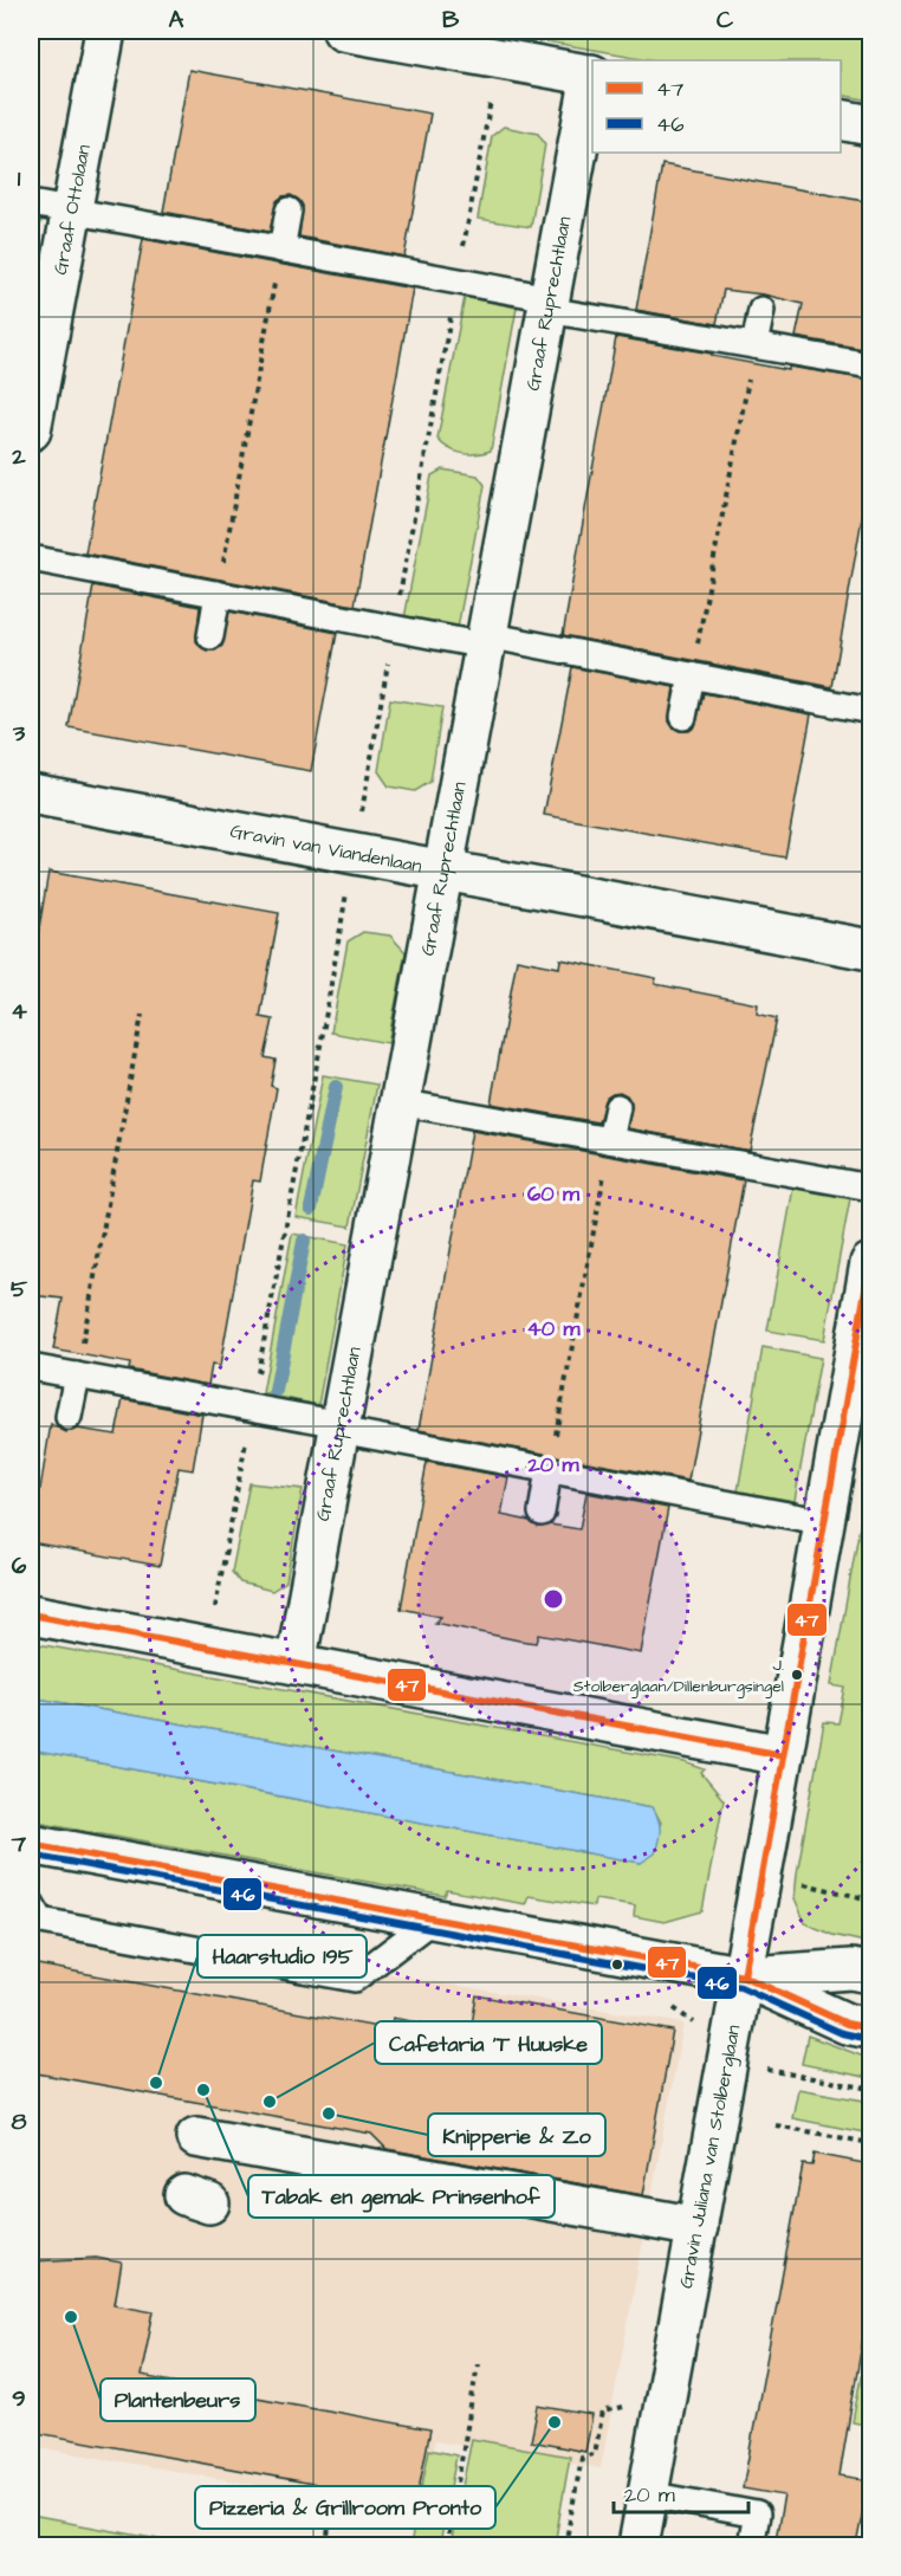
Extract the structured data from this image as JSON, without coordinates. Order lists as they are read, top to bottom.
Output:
{
  "streets": {
    "street": [
      "Graaf Ottolaan",
      "Graaf Ruprechtlaan",
      "Gravin van Viandenlaan",
      "Gravin Juliana van Stolberglaan"
    ]
  },
  "crossings": [
    ["Graaf Ruprechtlaan", "Gravin van Viandenlaan"]
  ],
  "places": [
    "J. Stolberglaan/Dillenburgsingel",
    "Haarstudio 195",
    "Tabak en gemak Prinsenhof",
    "Cafetaria 'T Huuske",
    "Knipperie & Zo",
    "Plantenbeurs",
    "Pizzeria & Grillroom Pronto"
  ],
  "lines": ["transit line 47", "transit line 46"],
  "legend": ["47", "46"],
  "scale_bar": "20 m",
  "grid": {
    "columns": ["A", "B", "C"],
    "rows": [
      "1",
      "2",
      "3",
      "4",
      "5",
      "6",
      "7",
      "8",
      "9"
    ]
  },
  "rings": ["60 m", "40 m", "20 m"]
}
